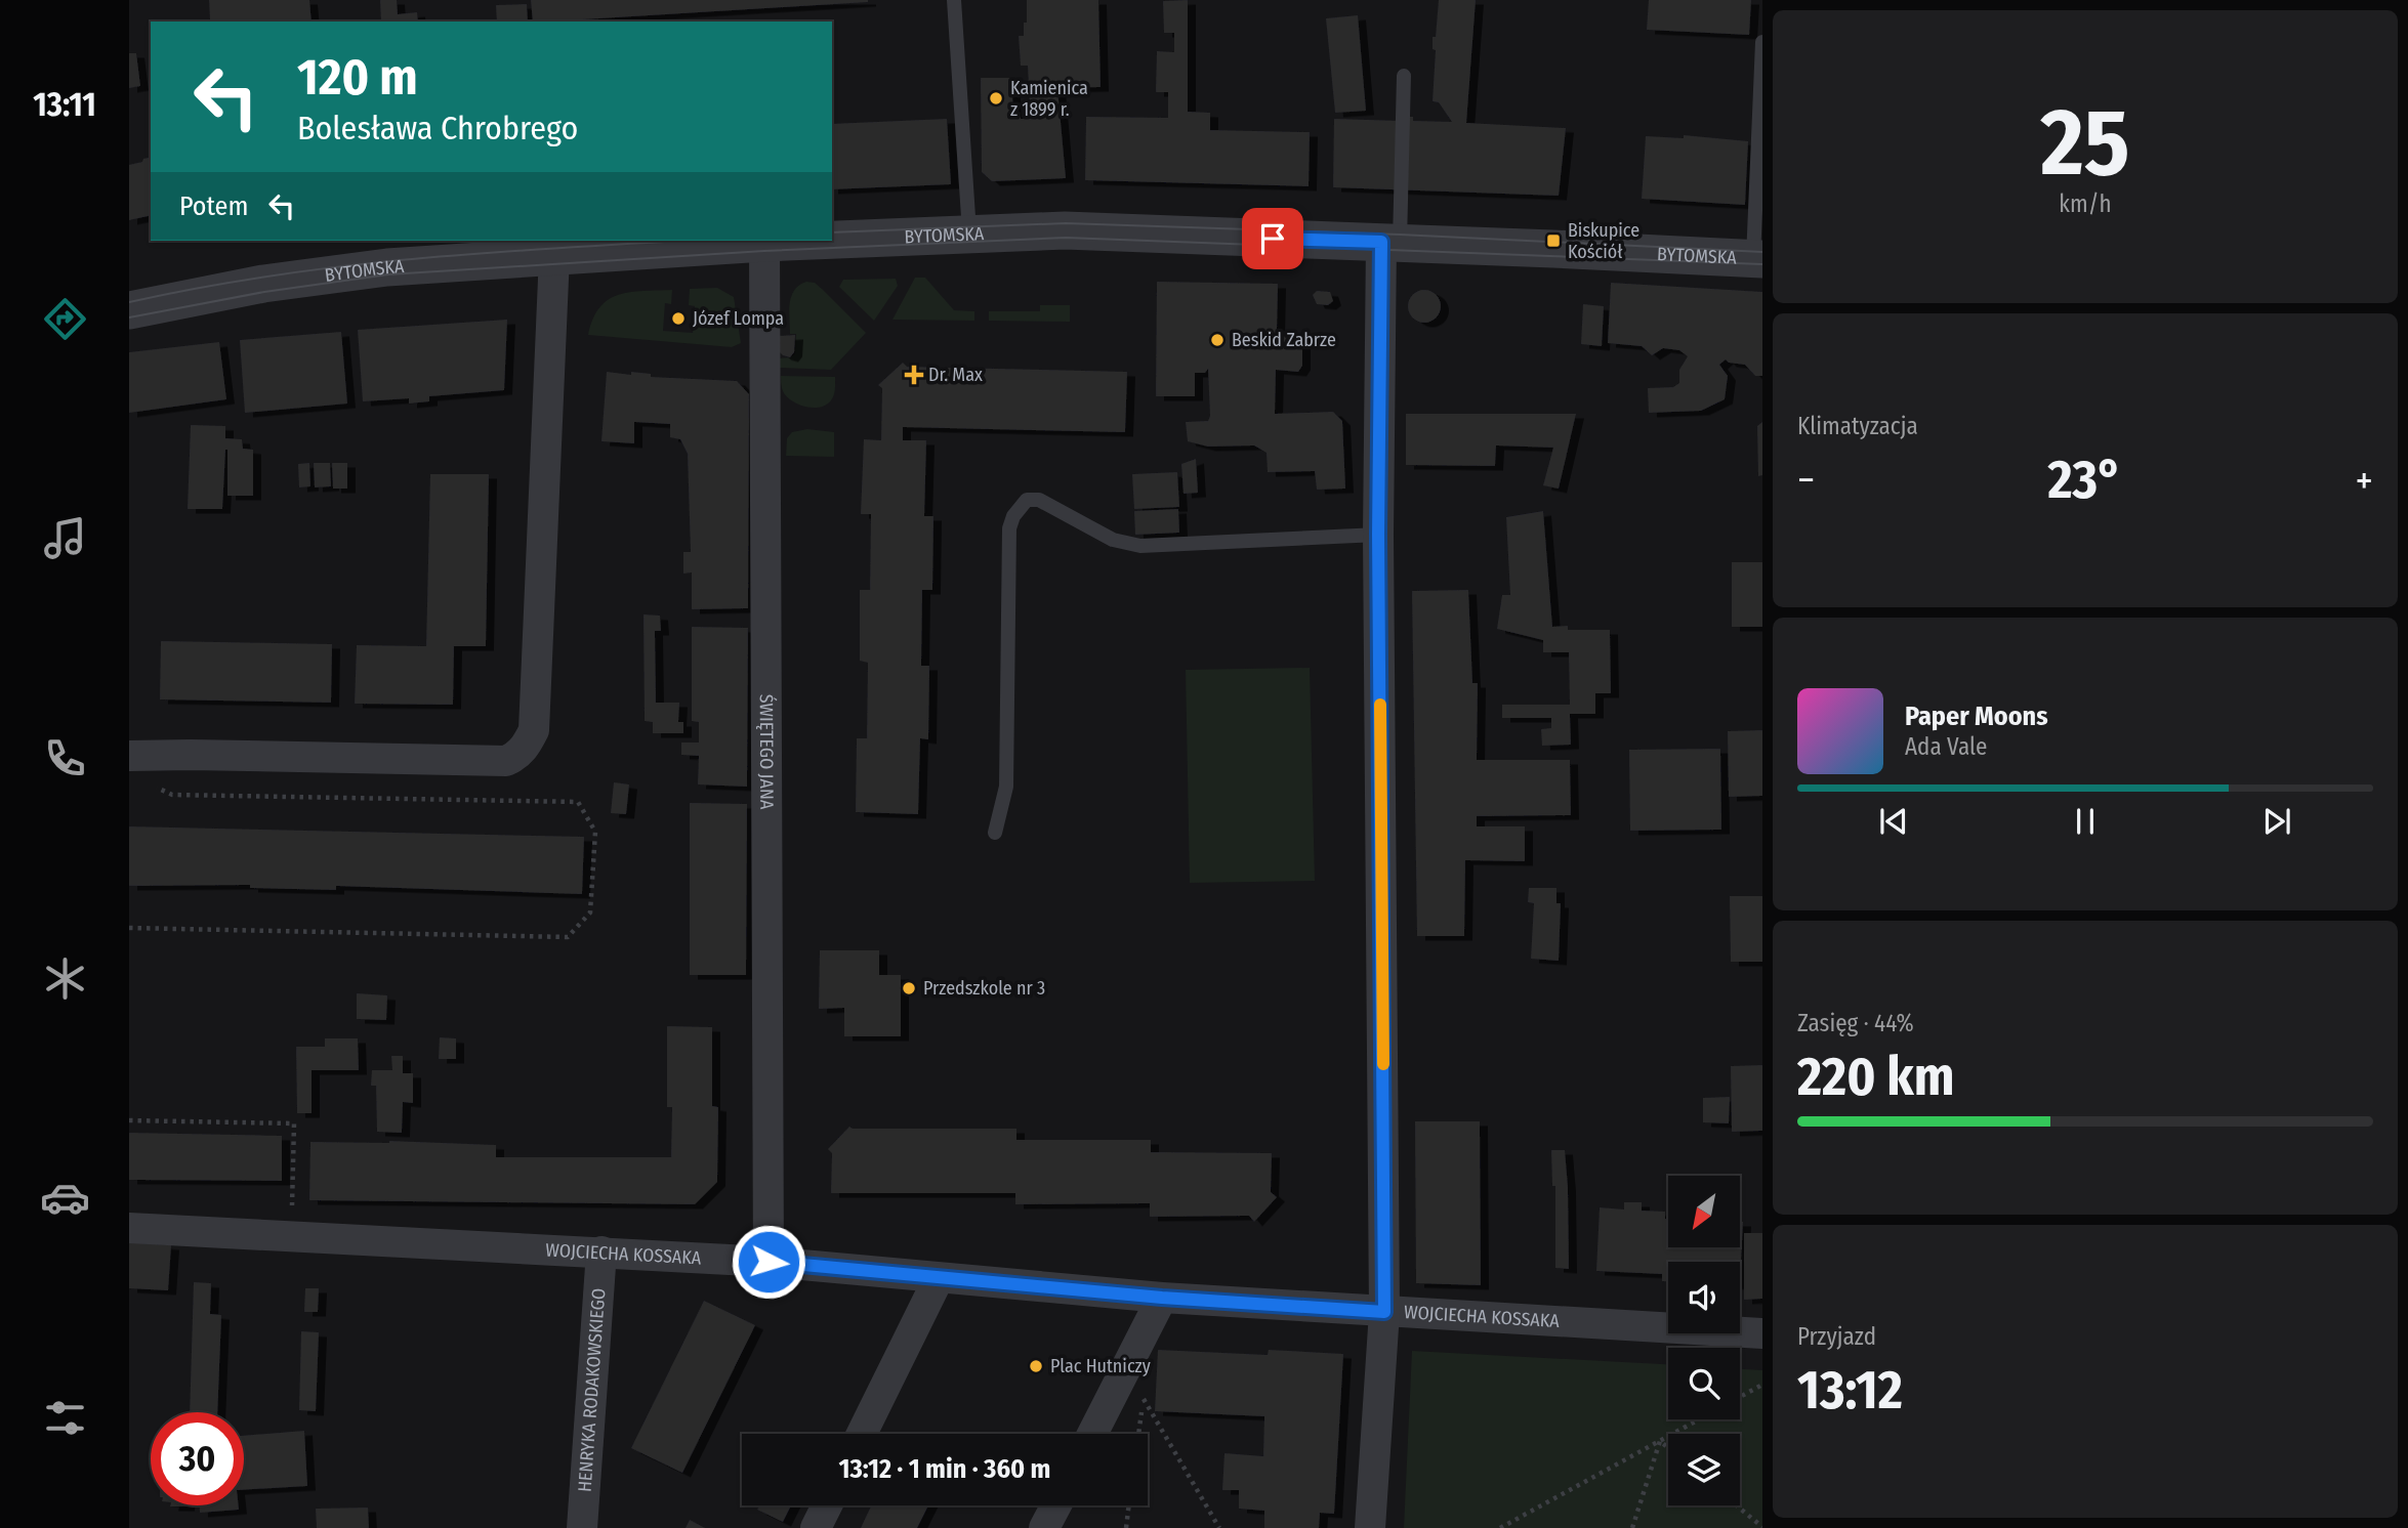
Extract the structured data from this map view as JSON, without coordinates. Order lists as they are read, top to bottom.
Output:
{
  "streets": {
    "street": [
      "BYTOMSKA",
      "ŚWIĘTEGO JANA",
      "WOJCIECHA KOSSAKA",
      "HENRYKA RODAKOWSKIEGO"
    ]
  },
  "crossings": [
    ["BYTOMSKA", "ŚWIĘTEGO JANA"],
    ["ŚWIĘTEGO JANA", "WOJCIECHA KOSSAKA"],
    ["WOJCIECHA KOSSAKA", "HENRYKA RODAKOWSKIEGO"]
  ],
  "places": {
    "other": [
      "Kamienica z 1899 r.",
      "Józef Lompa",
      "Beskid Zabrze",
      "Przedszkole nr 3",
      "Plac Hutniczy"
    ],
    "transit": ["Biskupice Kościół"],
    "health": ["Dr. Max"]
  },
  "north": "bottom left",
  "page": {
    "tabs": "13:11",
    "tile": [
      ["25", "km/h"],
      "Klimatyzacja",
      ["Zasięg · 44%", "220 km"],
      ["Przyjazd", "13:12"]
    ],
    "turn": ["120 m", "Bolesława Chrobrego"],
    "then": "Potem",
    "heat": ["−", "23°", "+"],
    "song": ["Paper Moons", "Ada Vale"],
    "limit": "30",
    "trip": "13:12 · 1 min · 360 m"
  }
}
